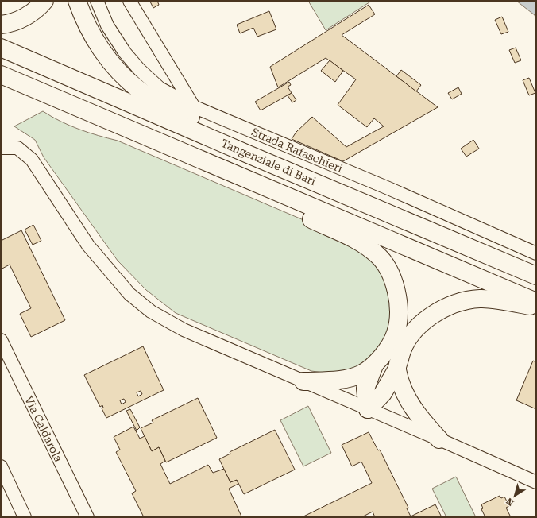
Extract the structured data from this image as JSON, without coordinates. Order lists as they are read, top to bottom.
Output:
{
  "streets": {
    "highway": ["Tangenziale di Bari"],
    "street": ["Strada Rafaschieri", "Via Caldarola"]
  },
  "north": "bottom left"
}
